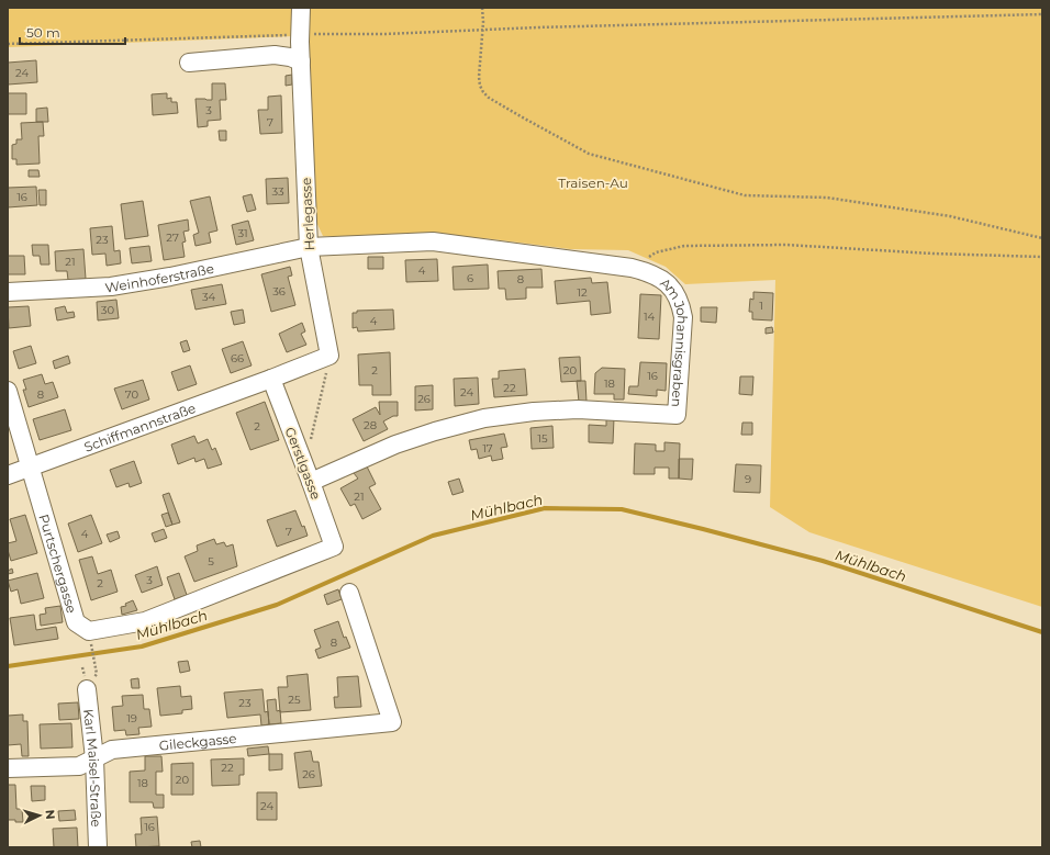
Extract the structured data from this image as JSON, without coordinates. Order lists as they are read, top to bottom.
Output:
{
  "streets": {
    "street": [
      "Herlegasse",
      "Weinhoferstraße",
      "Am Johannisgraben",
      "Schiffmannstraße",
      "Gerstlgasse",
      "Purtschergasse",
      "Gileckgasse",
      "Karl Maisel-Straße"
    ]
  },
  "crossings": [
    ["Herlegasse", "Weinhoferstraße"],
    ["Herlegasse", "Am Johannisgraben"],
    ["Weinhoferstraße", "Am Johannisgraben"],
    ["Am Johannisgraben", "Gerstlgasse"],
    ["Schiffmannstraße", "Gerstlgasse"],
    ["Schiffmannstraße", "Purtschergasse"],
    ["Gerstlgasse", "Purtschergasse"],
    ["Gileckgasse", "Karl Maisel-Straße"]
  ],
  "water": ["Mühlbach"],
  "parks": ["Traisen-Au"],
  "house_numbers": [
    "24",
    "3",
    "7",
    "33",
    "16",
    "31",
    "27",
    "23",
    "21",
    "4",
    "6",
    "8",
    "36",
    "12",
    "34",
    "1",
    "30",
    "14",
    "4",
    "66",
    "2",
    "20",
    "16",
    "18",
    "22",
    "24",
    "8",
    "70",
    "26",
    "28",
    "2",
    "15",
    "17",
    "9",
    "21",
    "7",
    "4",
    "5",
    "3",
    "2",
    "8",
    "25",
    "23",
    "19",
    "22",
    "26",
    "20",
    "18",
    "24",
    "16"
  ],
  "scale_bar": "50 m",
  "north": "right"
}
